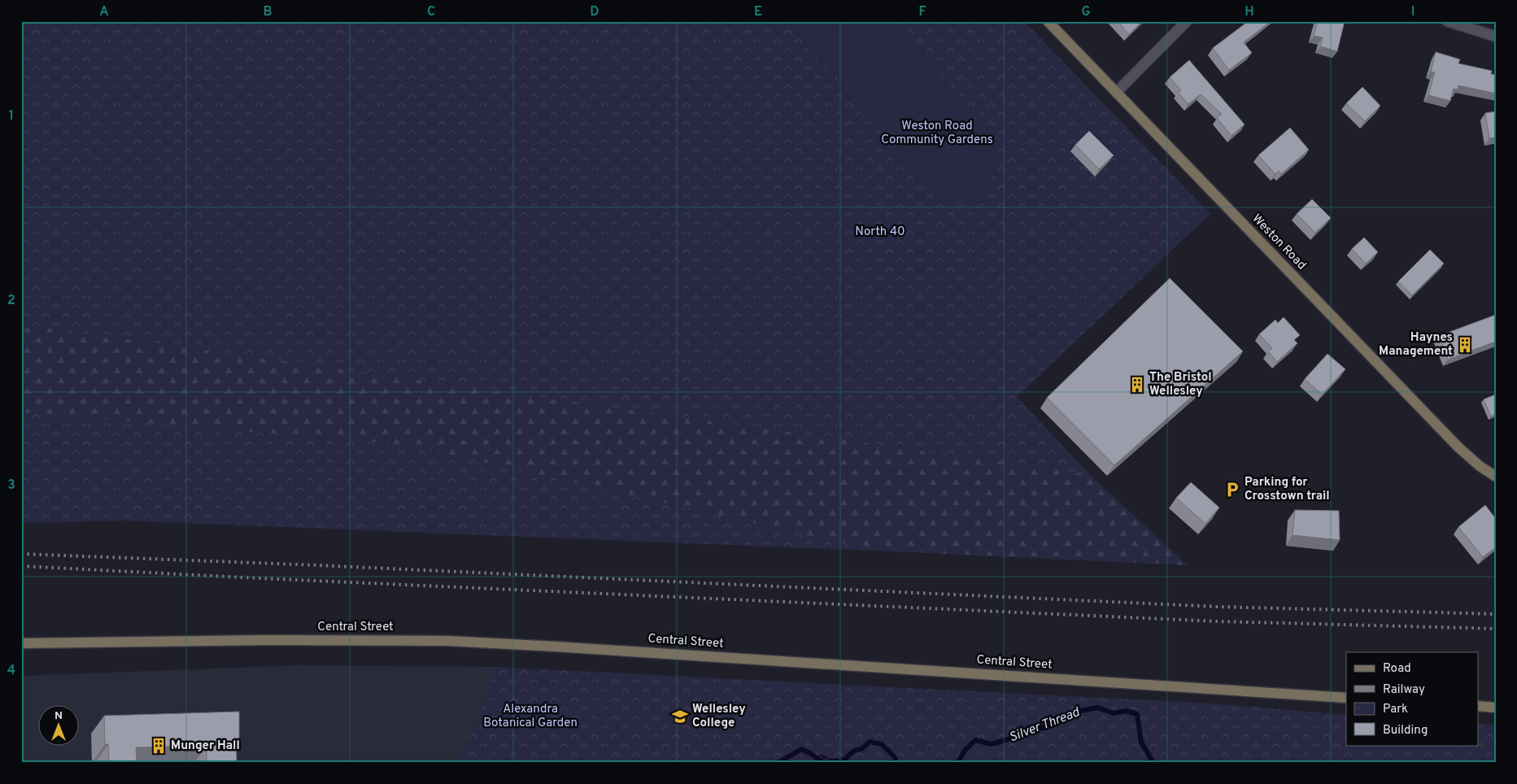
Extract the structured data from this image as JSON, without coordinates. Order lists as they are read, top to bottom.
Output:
{
  "streets": {
    "main road": ["Weston Road", "Central Street"]
  },
  "water": ["Silver Thread"],
  "parks": ["Weston Road Community Gardens", "North 40", "Alexandra Botanical Garden"],
  "places": {
    "building": ["Haynes Management", "The Bristol Wellesley", "Munger Hall"],
    "parking": ["Parking for Crosstown trail"],
    "school or university": ["Wellesley College"]
  },
  "legend": [
    "Road",
    "Railway",
    "Park",
    "Building"
  ],
  "north": "top",
  "grid": {
    "columns": [
      "A",
      "B",
      "C",
      "D",
      "E",
      "F",
      "G",
      "H",
      "I"
    ],
    "rows": [
      "1",
      "2",
      "3",
      "4"
    ]
  }
}
